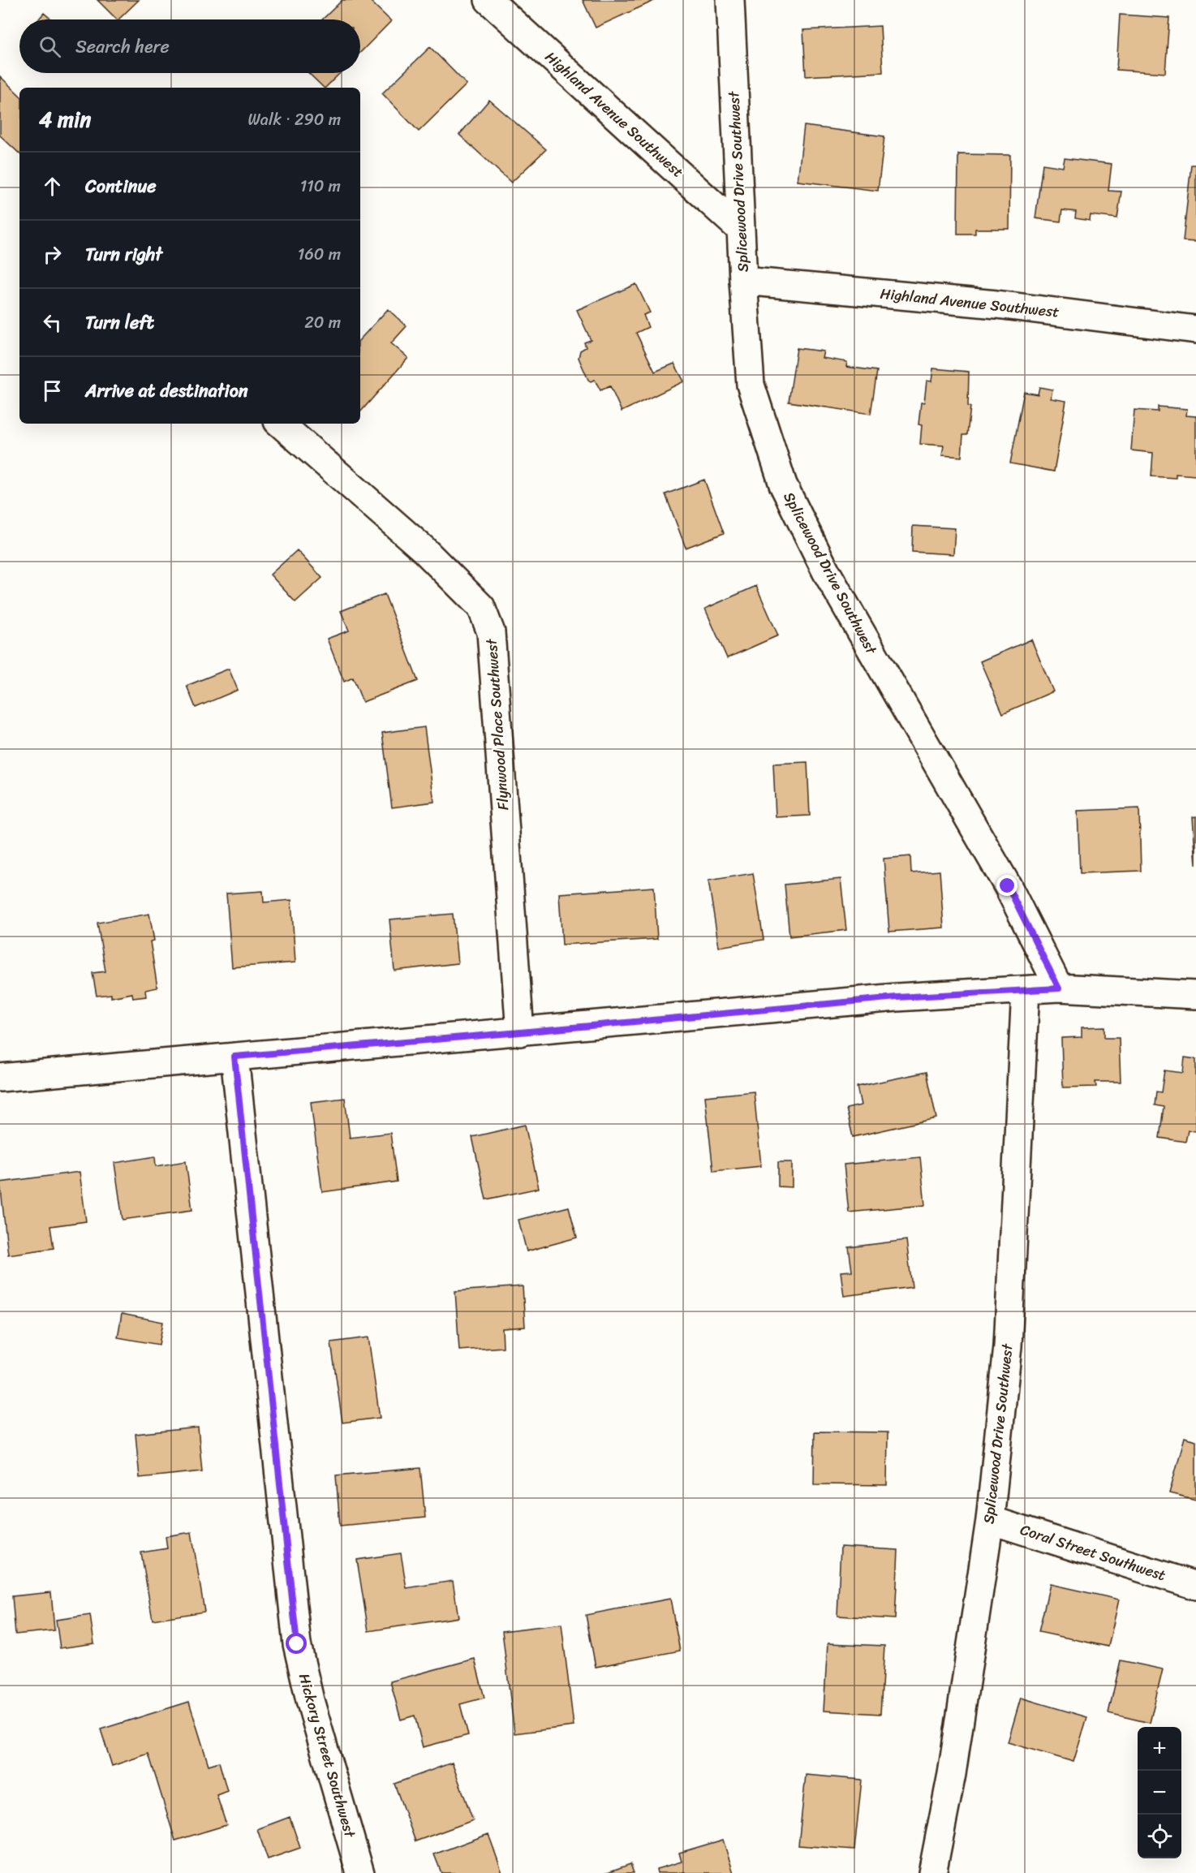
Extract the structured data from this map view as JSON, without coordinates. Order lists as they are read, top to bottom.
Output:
{
  "streets": {
    "street": [
      "Highland Avenue Southwest",
      "Splicewood Drive Southwest",
      "Flynwood Place Southwest",
      "Coral Street Southwest",
      "Hickory Street Southwest"
    ]
  },
  "crossings": [
    ["Highland Avenue Southwest", "Splicewood Drive Southwest"],
    ["Splicewood Drive Southwest", "Coral Street Southwest"]
  ],
  "page": {
    "search": "Search here",
    "heading": ["4 min", "Walk · 290 m"],
    "list": [
      ["Continue", "110 m"],
      ["Turn right", "160 m"],
      ["Turn left", "20 m"],
      "Arrive at destination"
    ],
    "map_buttons": ["+", "−"]
  }
}
